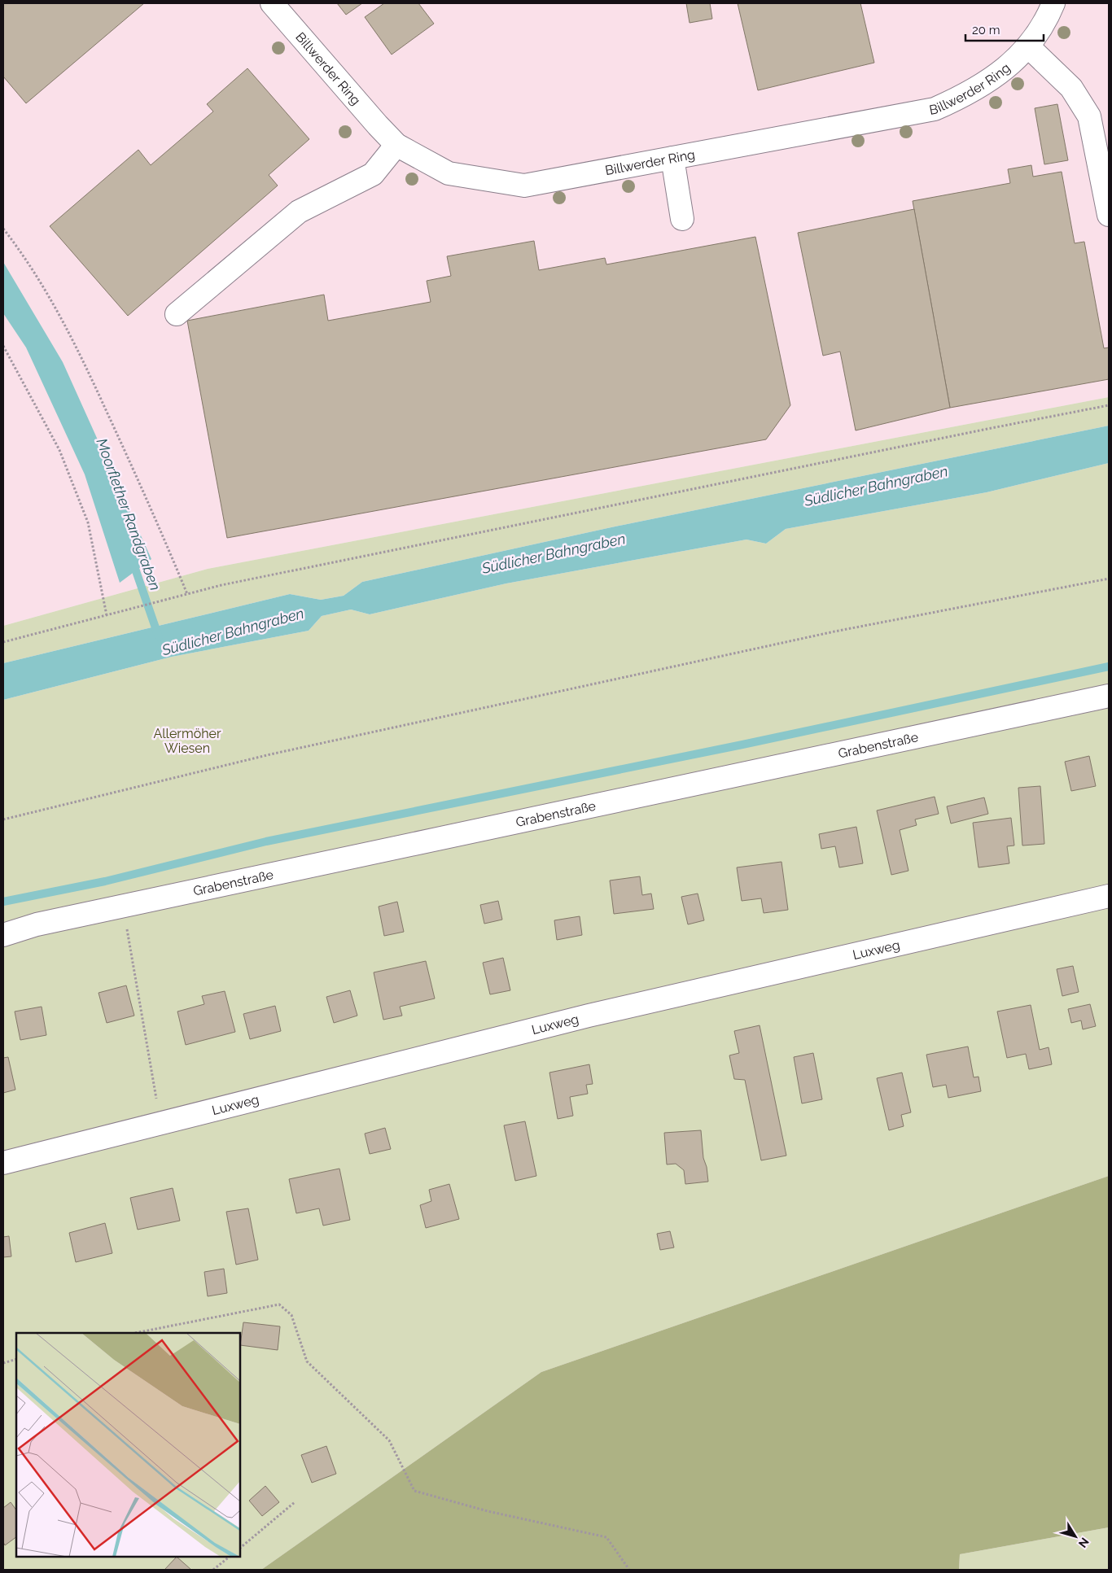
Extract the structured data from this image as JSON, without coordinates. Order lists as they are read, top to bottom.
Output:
{
  "streets": {
    "street": ["Billwerder Ring", "Grabenstraße", "Luxweg"]
  },
  "water": ["Südlicher Bahngraben", "Moorflether Randgraben"],
  "parks": ["Allermöher Wiesen"],
  "scale_bar": "20 m",
  "north": "bottom right"
}
